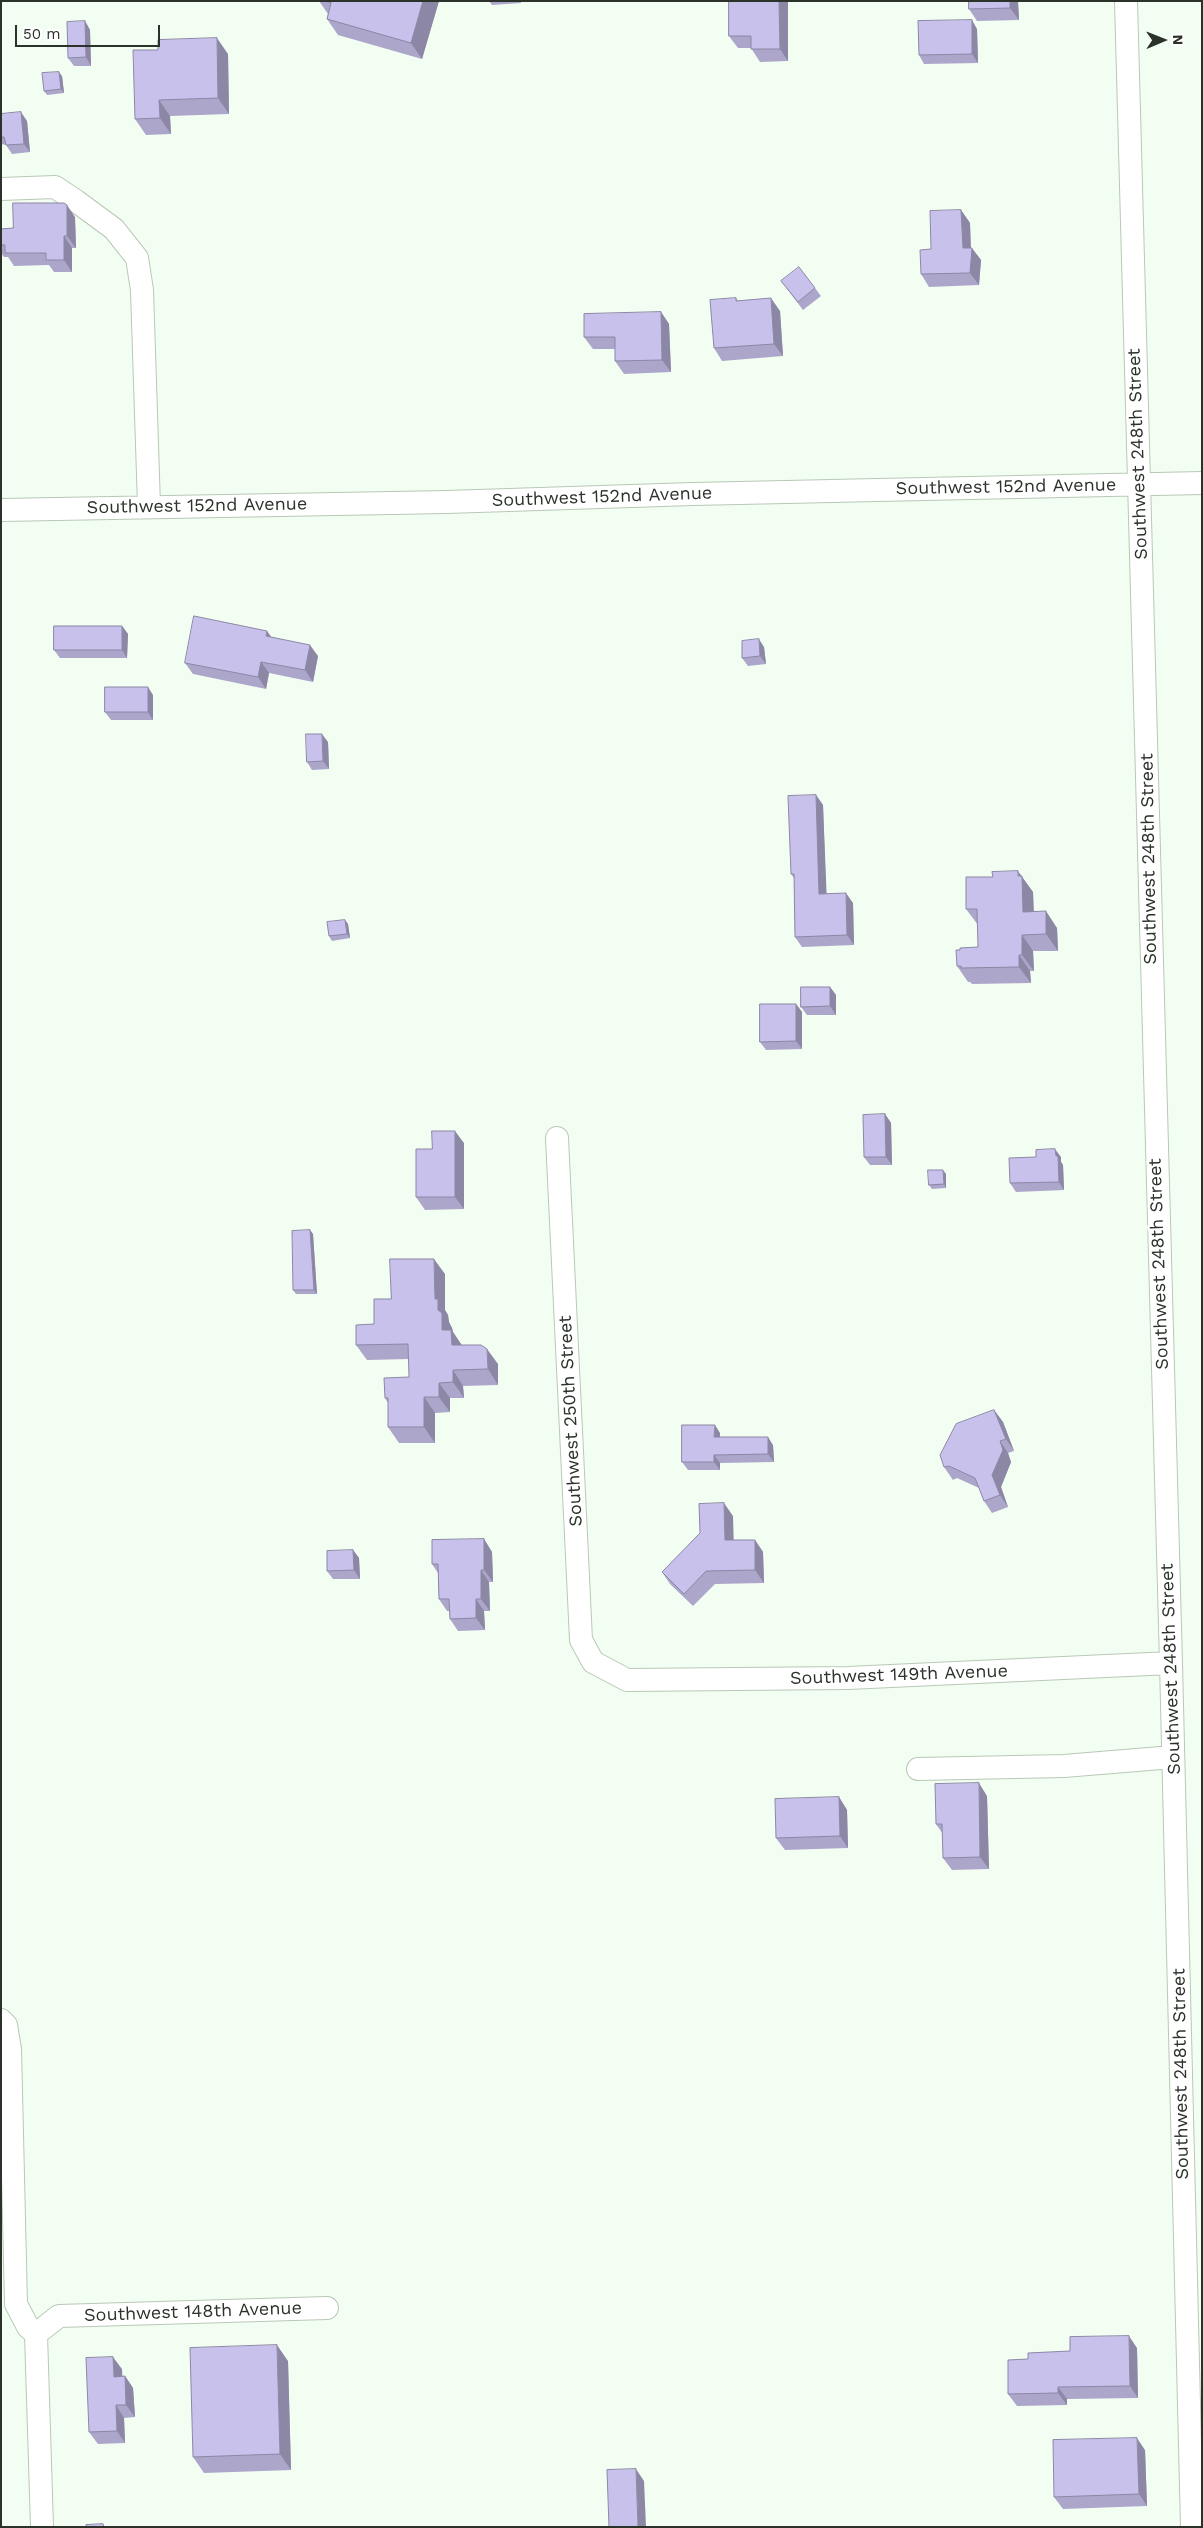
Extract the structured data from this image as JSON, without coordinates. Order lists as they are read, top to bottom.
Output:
{
  "streets": {
    "street": [
      "Southwest 248th Street",
      "Southwest 152nd Avenue",
      "Southwest 250th Street",
      "Southwest 149th Avenue",
      "Southwest 148th Avenue"
    ]
  },
  "crossings": [
    ["Southwest 248th Street", "Southwest 152nd Avenue"],
    ["Southwest 248th Street", "Southwest 149th Avenue"],
    ["Southwest 250th Street", "Southwest 149th Avenue"]
  ],
  "scale_bar": "50 m",
  "north": "right"
}
